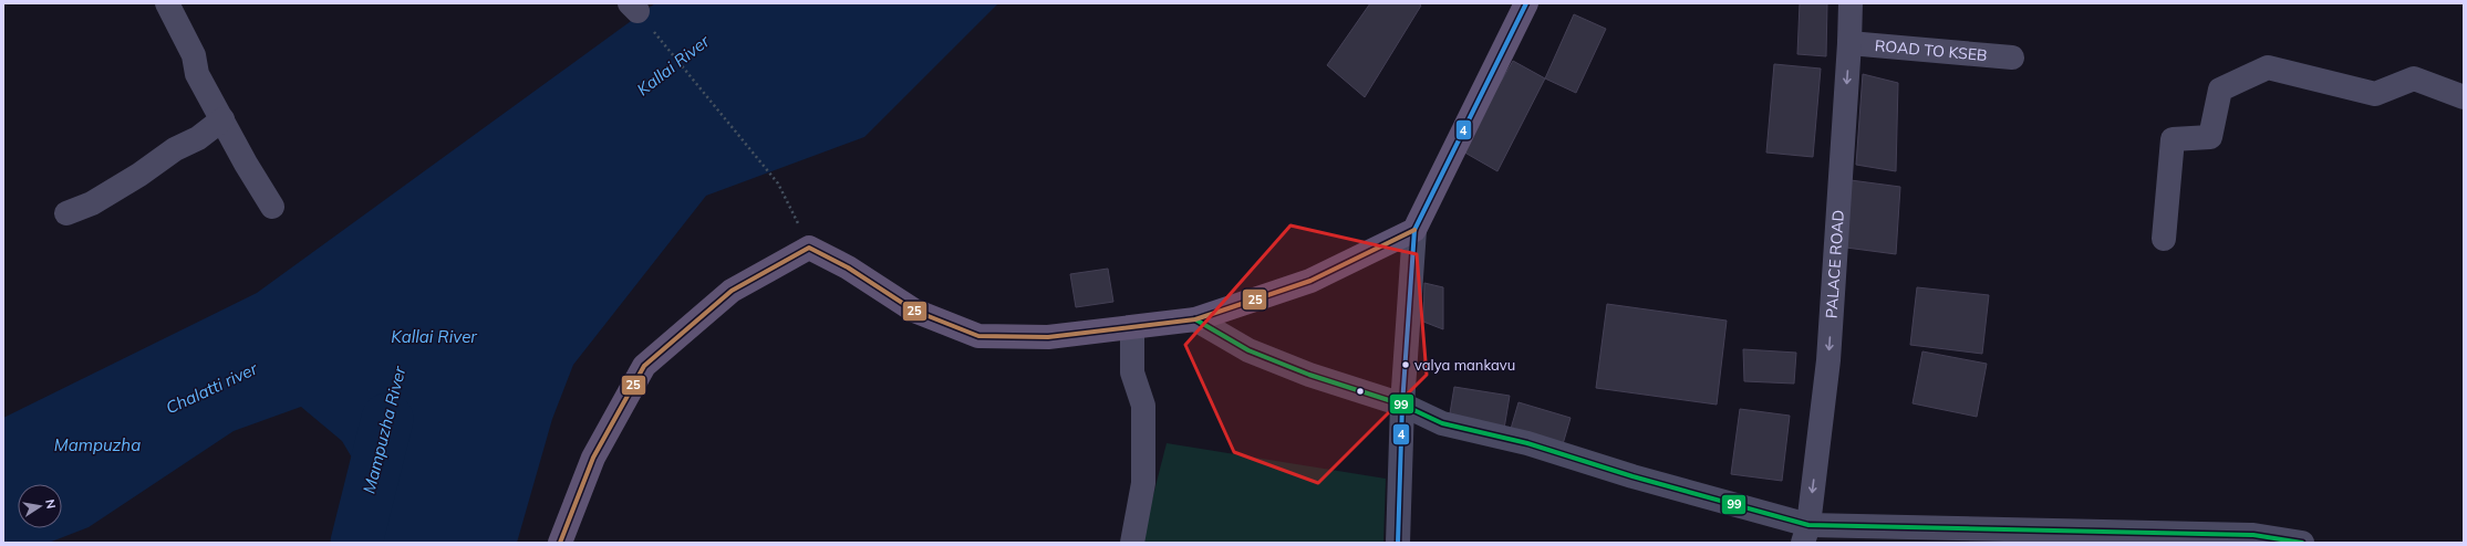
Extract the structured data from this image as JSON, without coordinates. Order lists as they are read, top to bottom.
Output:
{
  "streets": {
    "street": ["ROAD TO KSEB", "PALACE ROAD"]
  },
  "crossings": [
    ["ROAD TO KSEB", "PALACE ROAD"]
  ],
  "one_way": ["PALACE ROAD"],
  "water": [
    "Kallai River",
    "Chalatti river",
    "Mampuzha River",
    "Mampuzha"
  ],
  "places": ["valya mankavu"],
  "lines": ["transit line 4", "transit line 25", "transit line 99"],
  "north": "right"
}
